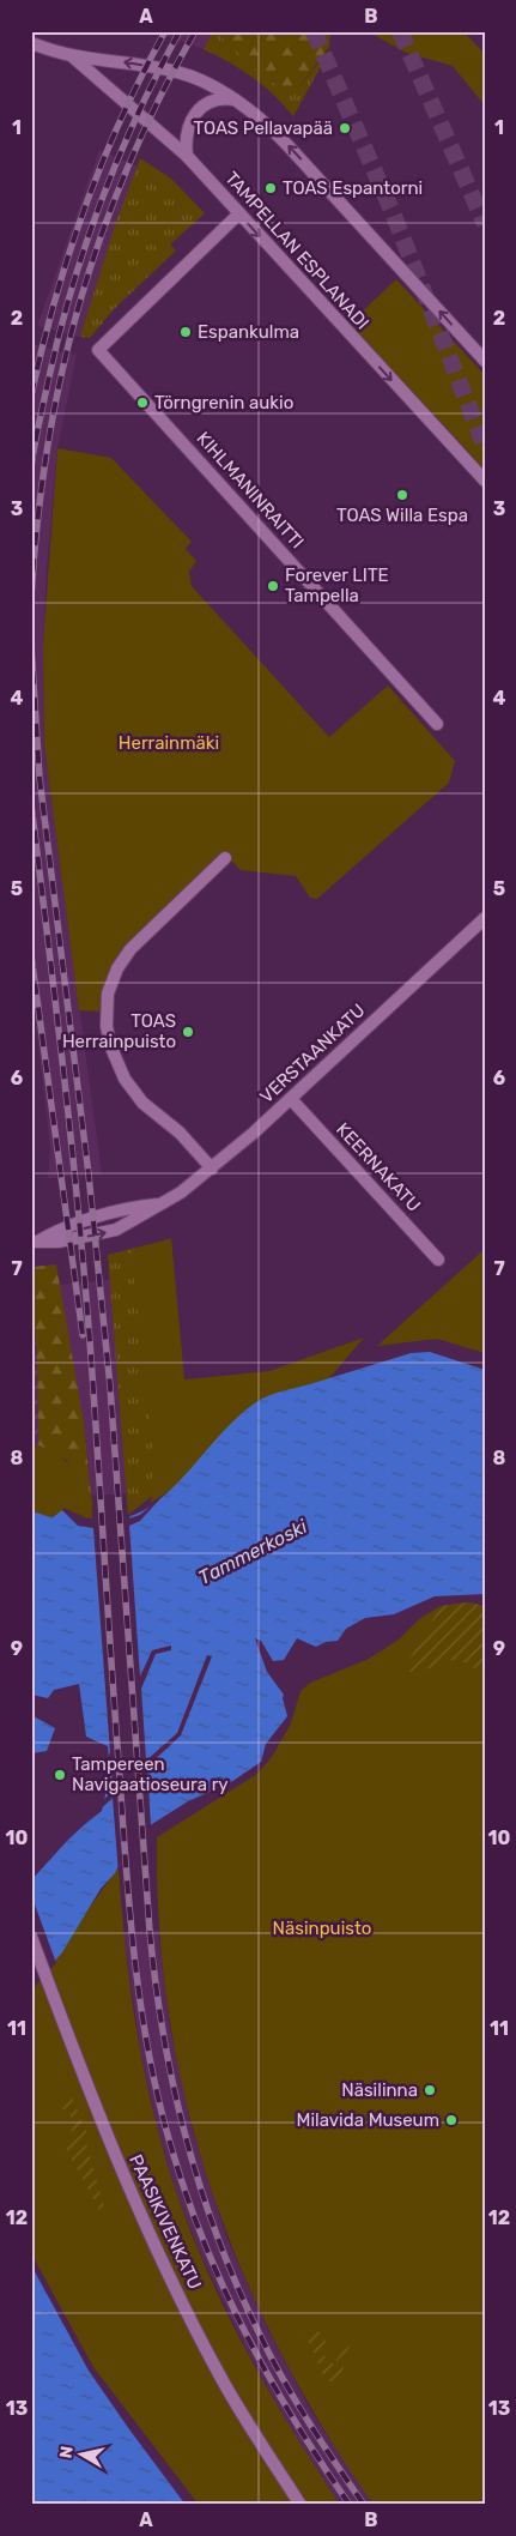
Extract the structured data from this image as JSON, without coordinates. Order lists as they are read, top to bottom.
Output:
{
  "streets": {
    "street": [
      "TAMPELLAN ESPLANADI",
      "KIHLMANINRAITTI",
      "VERSTAANKATU",
      "KEERNAKATU",
      "PAASIKIVENKATU"
    ]
  },
  "crossings": [
    ["TAMPELLAN ESPLANADI", "KIHLMANINRAITTI"],
    ["VERSTAANKATU", "KEERNAKATU"]
  ],
  "water": ["Tammerkoski"],
  "parks": ["Herrainmäki", "Näsinpuisto"],
  "places": [
    "TOAS Pellavapää",
    "TOAS Espantorni",
    "Espankulma",
    "Törngrenin aukio",
    "TOAS Willa Espa",
    "Forever LITE Tampella",
    "TOAS Herrainpuisto",
    "Tampereen Navigaatioseura ry",
    "Näsilinna",
    "Milavida Museum"
  ],
  "north": "left",
  "grid": {
    "columns": ["A", "B"],
    "rows": [
      "1",
      "2",
      "3",
      "4",
      "5",
      "6",
      "7",
      "8",
      "9",
      "10",
      "11",
      "12",
      "13"
    ]
  }
}
